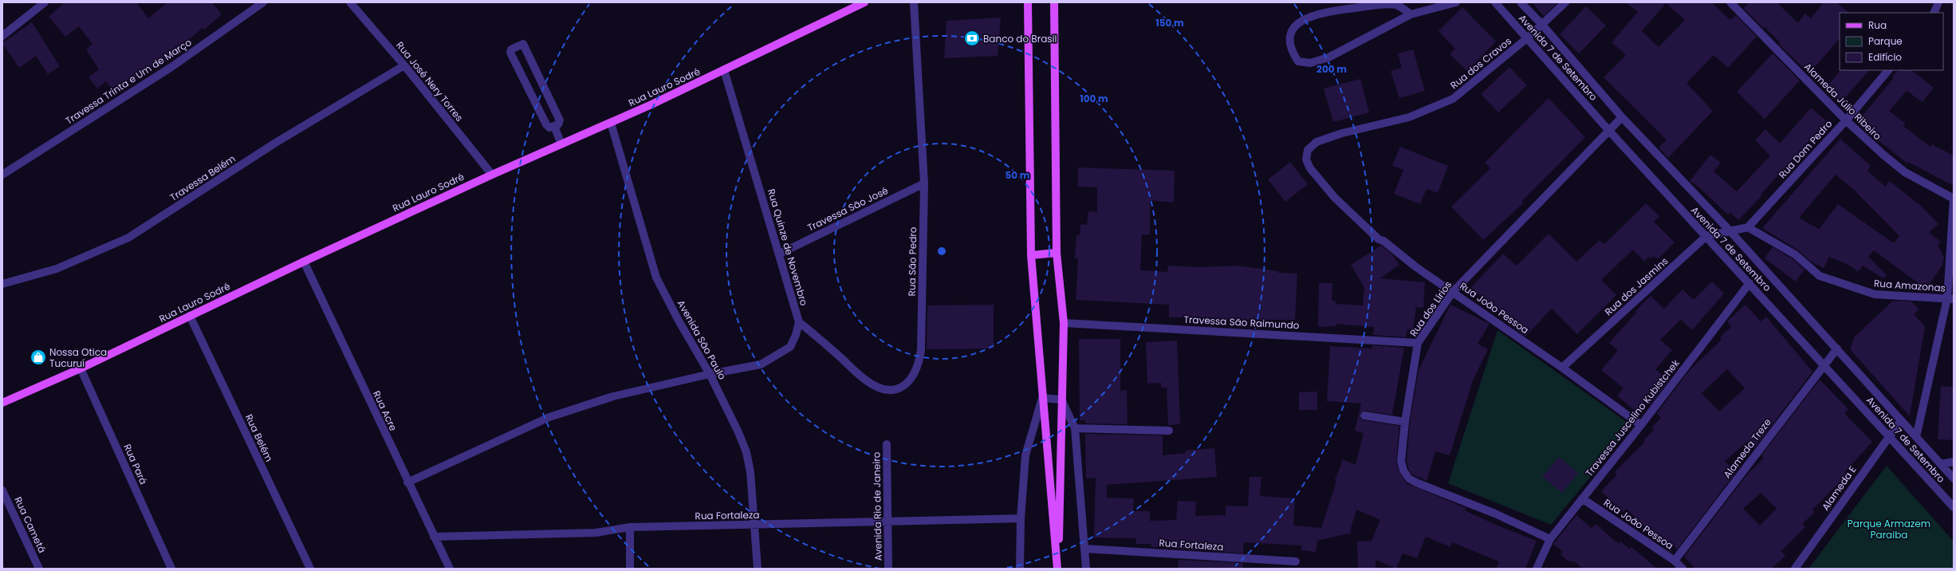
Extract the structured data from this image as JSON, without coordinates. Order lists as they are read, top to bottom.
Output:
{
  "streets": {
    "main road": ["Rua Lauro Sodré"],
    "street": [
      "Avenida 7 de Setembro",
      "Rua dos Cravos",
      "Travessa Trinta e Um de Março",
      "Rua José Nery Torres",
      "Alameda Júlio Ribeiro",
      "Rua Dom Pedro",
      "Travessa Belém",
      "Travessa São José",
      "Rua Quinze de Novembro",
      "Rua São Pedro",
      "Rua Amazonas",
      "Rua dos Jasmins",
      "Rua João Pessoa",
      "Rua dos Lírios",
      "Travessa São Raimundo",
      "Avenida São Paulo",
      "Rua Acre",
      "Travessa Juscelino Kubistchek",
      "Rua Belém",
      "Alameda Treze",
      "Rua Pará",
      "Alameda E",
      "Avenida Rio de Janeiro",
      "Rua Fortaleza",
      "Rua Cametá"
    ]
  },
  "crossings": [
    ["Avenida 7 de Setembro", "Rua dos Cravos"],
    ["Avenida 7 de Setembro", "Rua dos Jasmins"],
    ["Avenida 7 de Setembro", "Rua dos Lírios"],
    ["Avenida 7 de Setembro", "Travessa Juscelino Kubistchek"],
    ["Avenida 7 de Setembro", "Alameda Treze"],
    ["Avenida 7 de Setembro", "Alameda E"],
    ["Rua dos Cravos", "Rua João Pessoa"],
    ["Rua José Nery Torres", "Rua Lauro Sodré"],
    ["Rua José Nery Torres", "Travessa Belém"],
    ["Rua Lauro Sodré", "Rua Quinze de Novembro"],
    ["Rua Lauro Sodré", "Avenida São Paulo"],
    ["Rua Lauro Sodré", "Rua Acre"],
    ["Rua Lauro Sodré", "Rua Belém"],
    ["Rua Lauro Sodré", "Rua Pará"],
    ["Alameda Júlio Ribeiro", "Rua Dom Pedro"],
    ["Rua Dom Pedro", "Rua Amazonas"],
    ["Travessa São José", "Rua Quinze de Novembro"],
    ["Travessa São José", "Rua São Pedro"],
    ["Rua Quinze de Novembro", "Rua São Pedro"],
    ["Rua dos Jasmins", "Rua João Pessoa"],
    ["Rua João Pessoa", "Rua dos Lírios"],
    ["Rua João Pessoa", "Travessa Juscelino Kubistchek"],
    ["Rua João Pessoa", "Alameda Treze"],
    ["Rua dos Lírios", "Travessa São Raimundo"],
    ["Rua dos Lírios", "Travessa Juscelino Kubistchek"],
    ["Avenida São Paulo", "Rua Fortaleza"],
    ["Rua Acre", "Rua Fortaleza"],
    ["Avenida Rio de Janeiro", "Rua Fortaleza"]
  ],
  "parks": ["Parque Armazem Paraiba"],
  "places": {
    "bank": ["Banco do Brasil"],
    "shop": ["Nossa Otica Tucuruí"]
  },
  "legend": ["Rua", "Parque", "Edifício"],
  "rings": [
    "150 m",
    "200 m",
    "100 m",
    "50 m"
  ]
}
